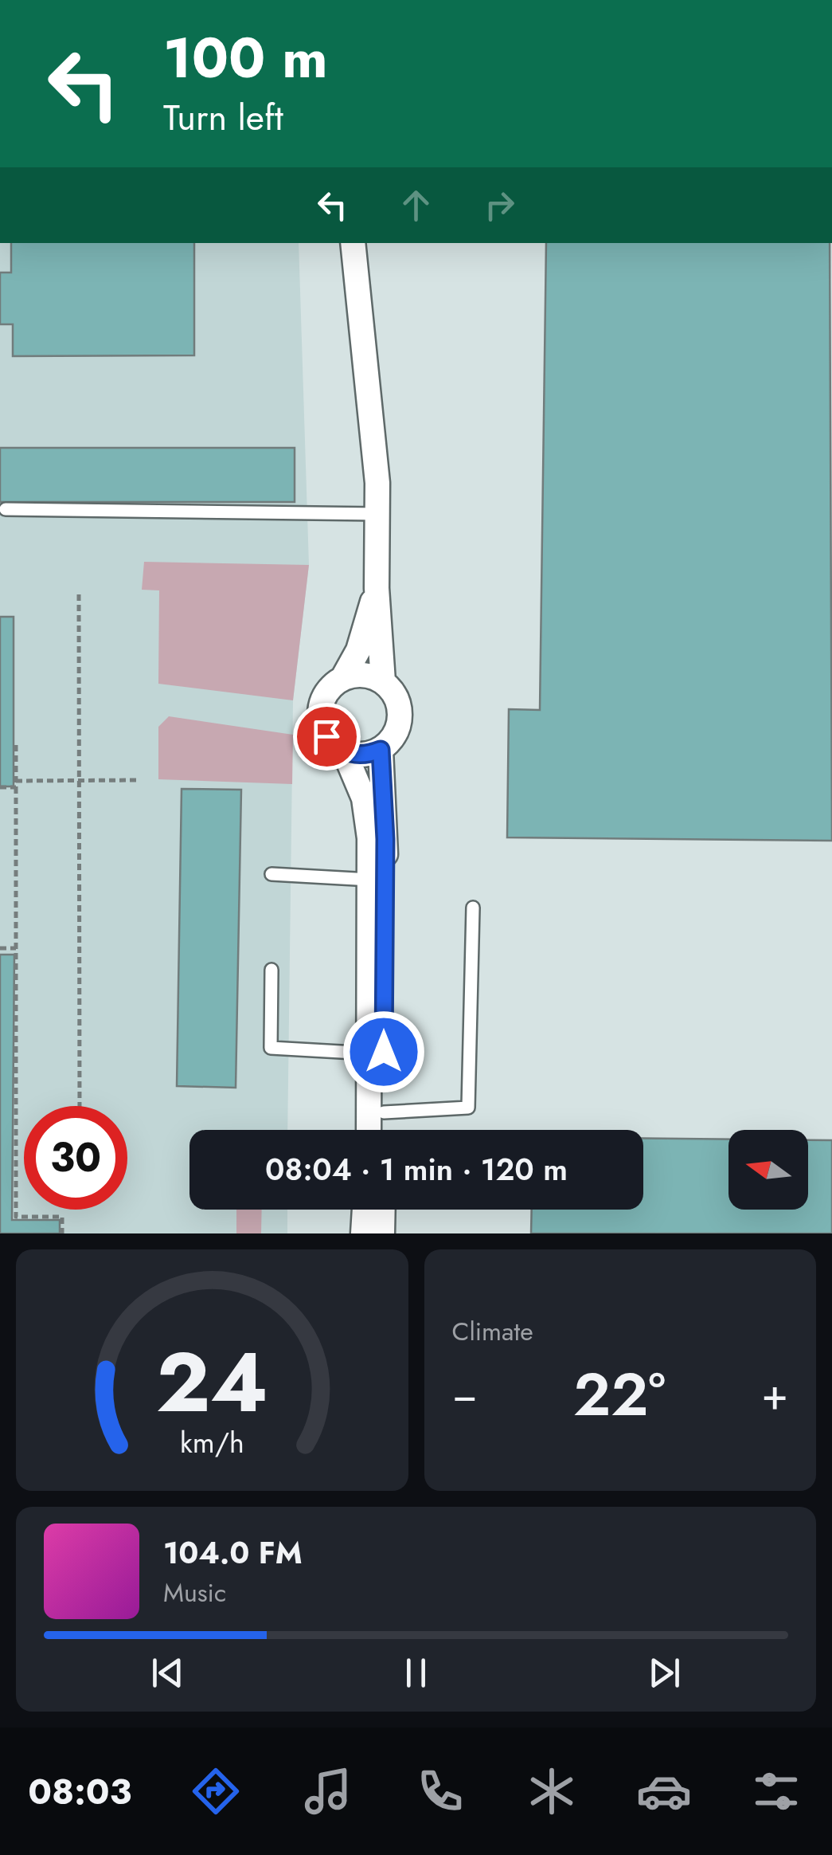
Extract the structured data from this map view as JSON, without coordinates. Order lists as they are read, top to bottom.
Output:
{
  "north": "left",
  "page": {
    "turn": ["100 m", "Turn left"],
    "limit": "30",
    "trip": "08:04 · 1 min · 120 m",
    "tile": "Climate",
    "heat": ["−", "22°", "+"],
    "song": ["104.0 FM", "Music"],
    "tabs": "08:03",
    "gauge": ["24", "km/h"]
  }
}
